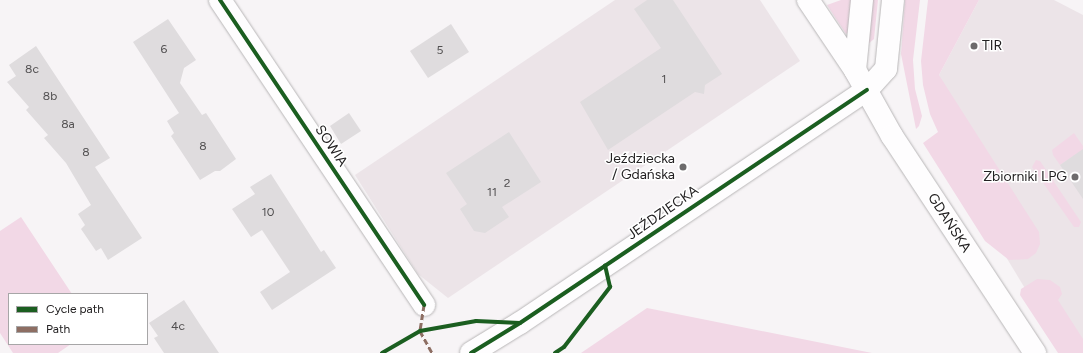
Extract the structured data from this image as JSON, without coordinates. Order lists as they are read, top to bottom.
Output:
{
  "streets": {
    "street": ["SOWIA", "JEŹDZIECKA", "GDAŃSKA"]
  },
  "crossings": [
    ["JEŹDZIECKA", "GDAŃSKA"]
  ],
  "places": ["TIR", "Jeździecka / Gdańska", "Zbiorniki LPG"],
  "house_numbers": [
    "6",
    "5",
    "8c",
    "1",
    "8b",
    "8a",
    "8",
    "8",
    "2",
    "11",
    "10",
    "4c"
  ],
  "legend": ["Cycle path", "Path"]
}
